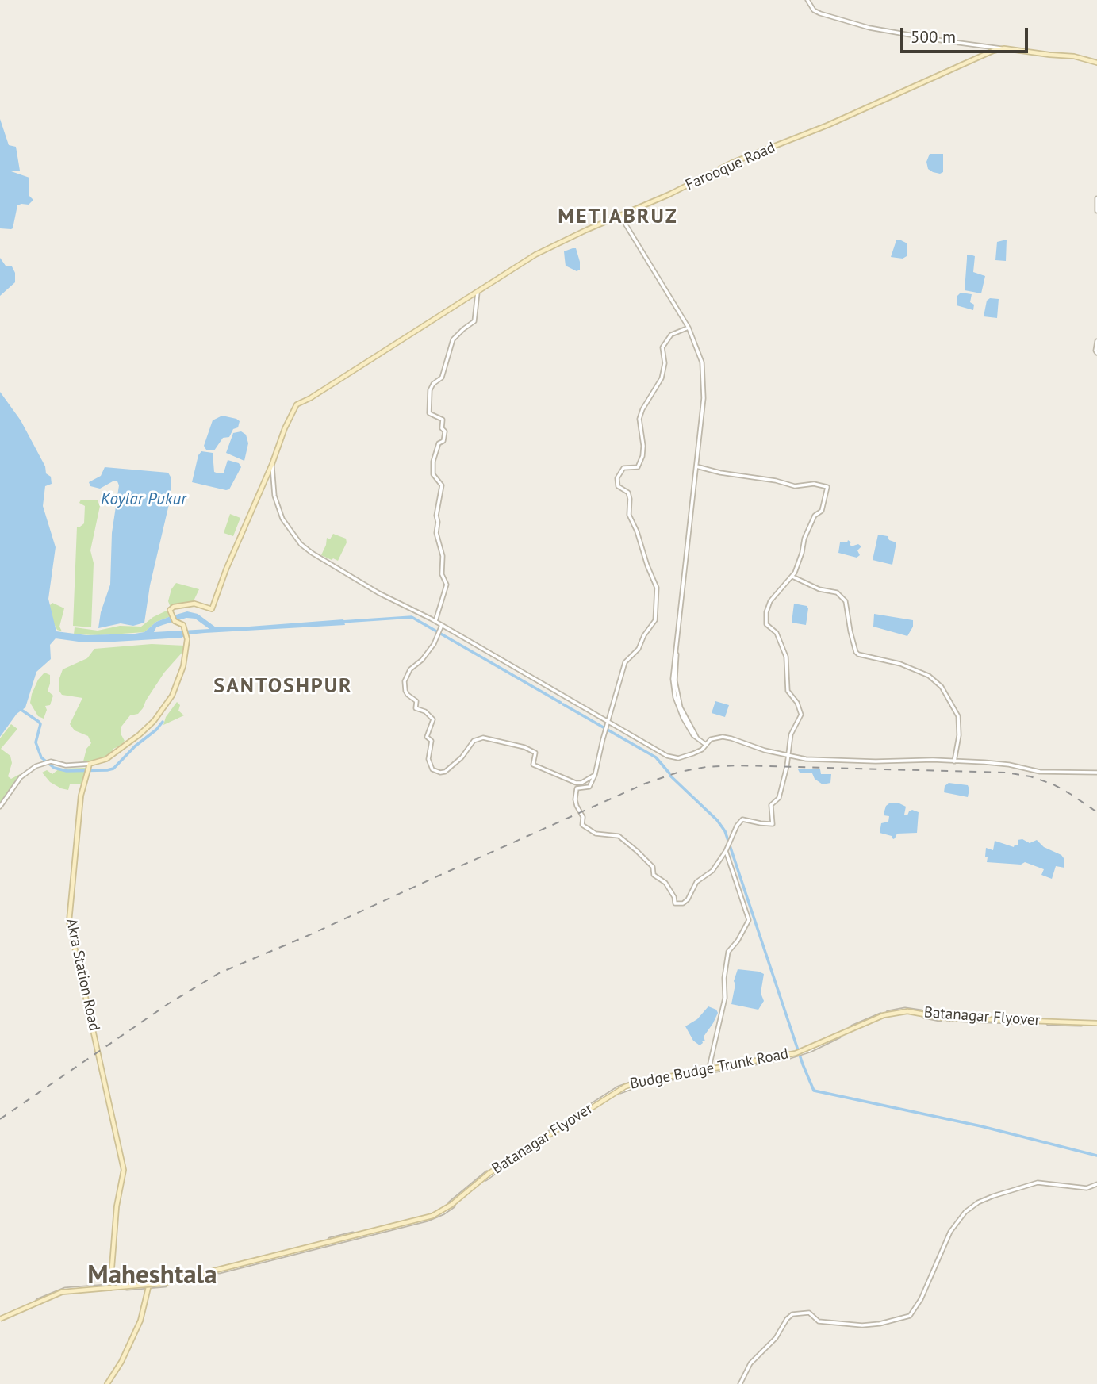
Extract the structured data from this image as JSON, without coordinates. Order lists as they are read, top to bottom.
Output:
{
  "streets": {
    "main road": ["Farooque Road", "Akra Station Road", "Batanagar Flyover"],
    "street": ["Budge Budge Trunk Road"]
  },
  "crossings": [
    ["Akra Station Road", "Budge Budge Trunk Road"],
    ["Batanagar Flyover", "Budge Budge Trunk Road"]
  ],
  "districts": ["METIABRUZ", "SANTOSHPUR", "Maheshtala"],
  "water": ["Koylar Pukur"],
  "scale_bar": "500 m"
}
